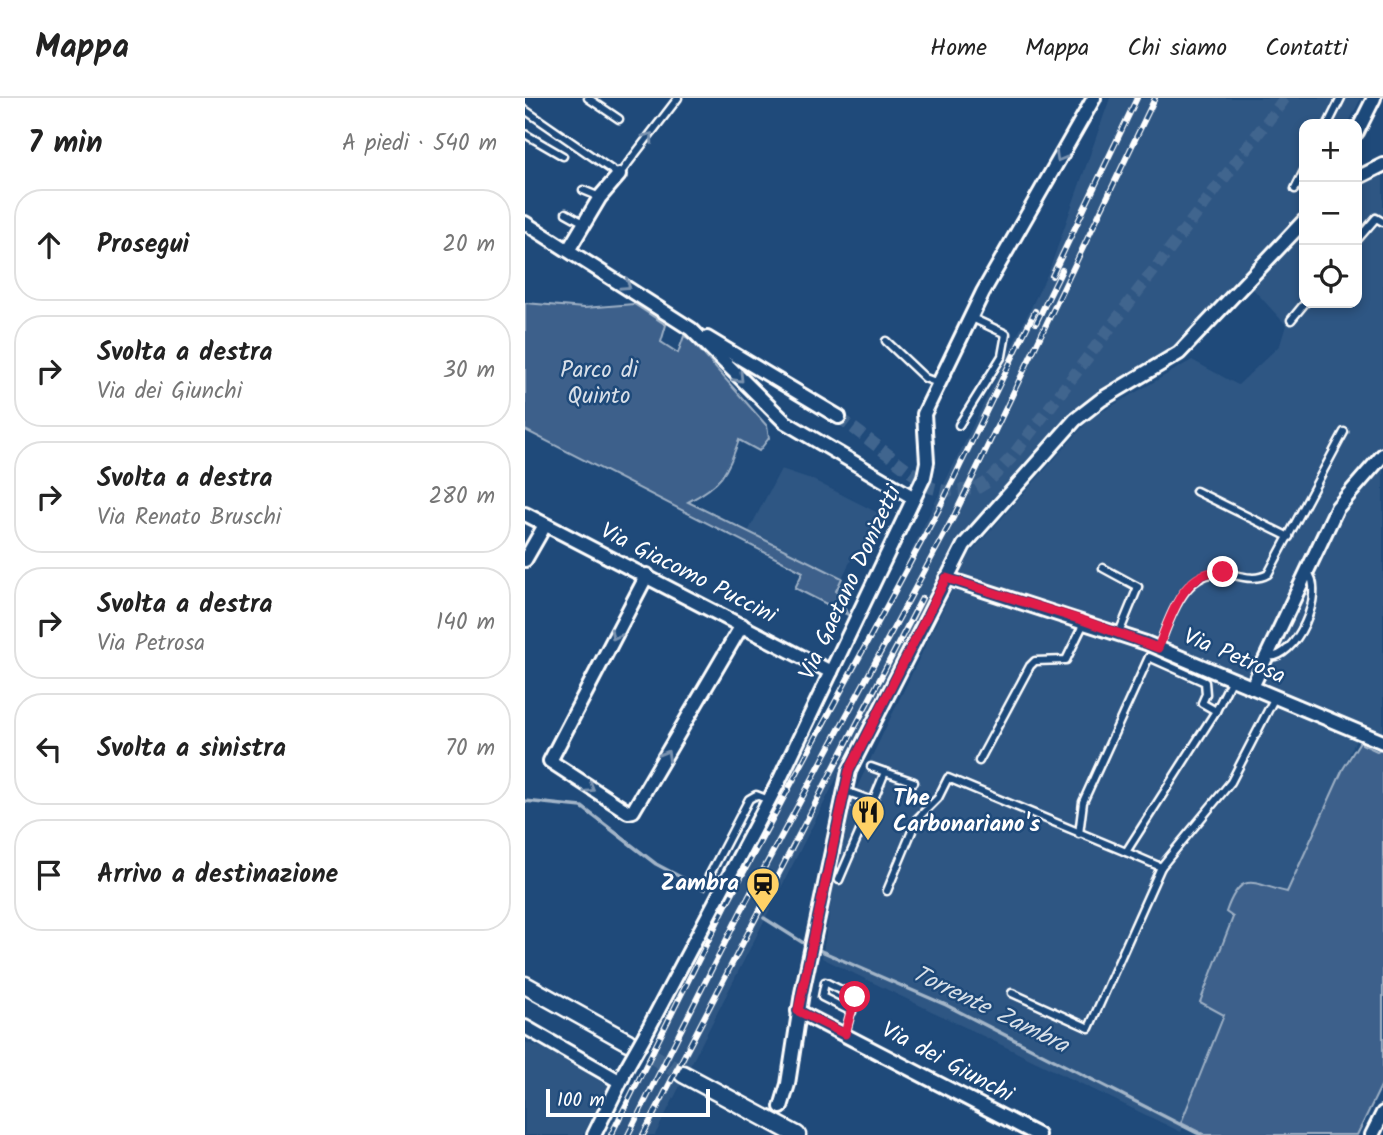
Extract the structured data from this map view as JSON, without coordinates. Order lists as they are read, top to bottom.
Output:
{
  "streets": {
    "street": [
      "Via Giacomo Puccini",
      "Via Gaetano Donizetti",
      "Via Petrosa",
      "Via dei Giunchi"
    ]
  },
  "crossings": [
    ["Via Giacomo Puccini", "Via Gaetano Donizetti"]
  ],
  "water": ["Torrente Zambra"],
  "parks": ["Parco di Quinto"],
  "places": {
    "restaurant": ["The Carbonariano's"],
    "station": ["Zambra"]
  },
  "scale_bar": "100 m",
  "page": {
    "header": "Mappa",
    "nav": [
      "Home",
      "Mappa",
      "Chi siamo",
      "Contatti"
    ],
    "heading": ["7 min", "A piedi · 540 m"],
    "map_buttons": ["+", "−"],
    "list": [
      ["Prosegui", "20 m"],
      ["Svolta a destra", "Via dei Giunchi", "30 m"],
      ["Svolta a destra", "Via Renato Bruschi", "280 m"],
      ["Svolta a destra", "Via Petrosa", "140 m"],
      ["Svolta a sinistra", "70 m"],
      "Arrivo a destinazione"
    ],
    "scale": "100 m"
  }
}
